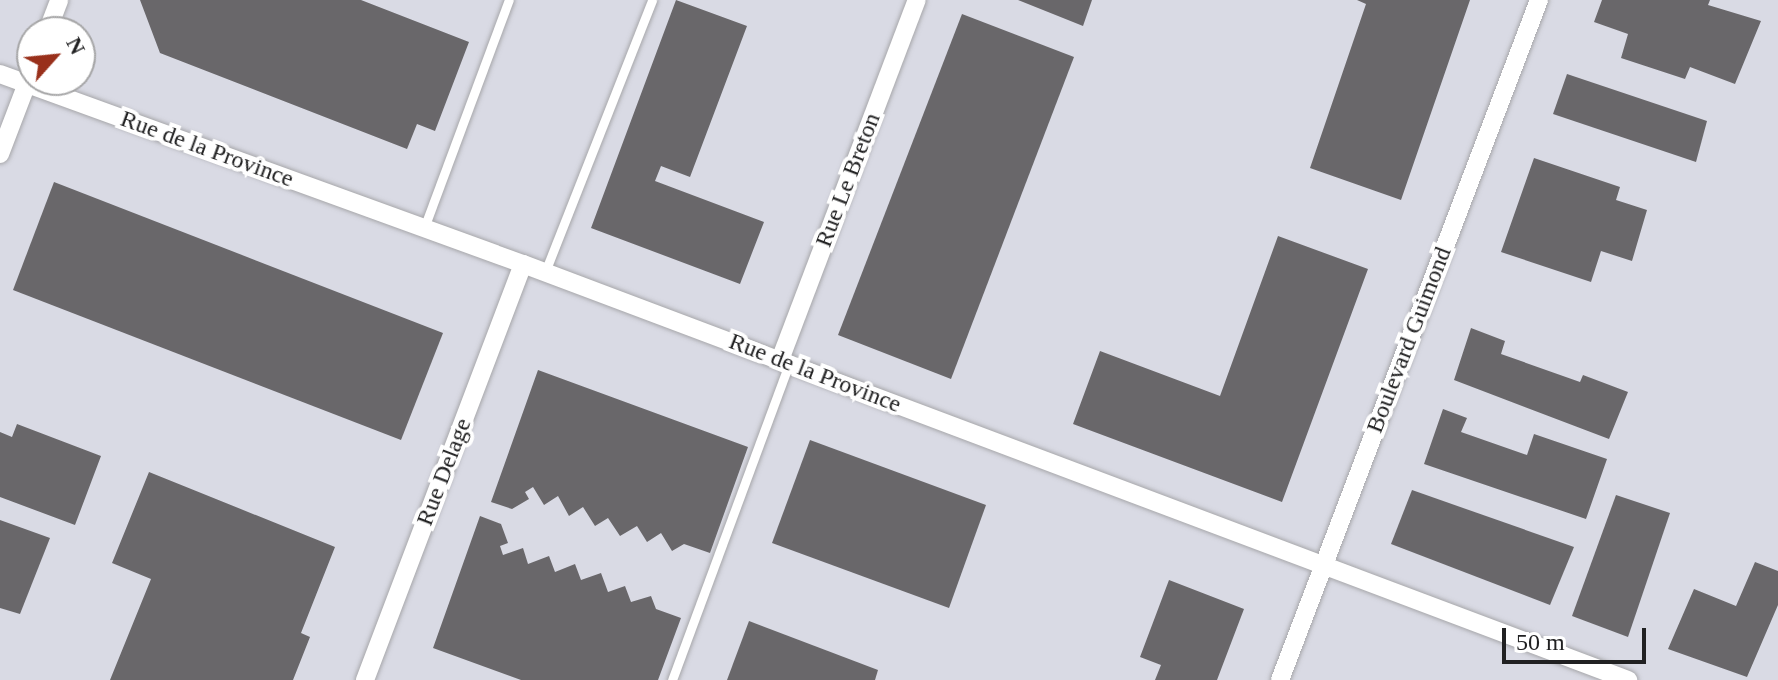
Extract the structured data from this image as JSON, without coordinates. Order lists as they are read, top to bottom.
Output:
{
  "streets": {
    "street": [
      "Rue de la Province",
      "Rue Le Breton",
      "Boulevard Guimond",
      "Rue Delage"
    ]
  },
  "crossings": [
    ["Rue de la Province", "Rue Le Breton"],
    ["Rue de la Province", "Boulevard Guimond"],
    ["Rue de la Province", "Rue Delage"]
  ],
  "scale_bar": "50 m",
  "north": "top right"
}
